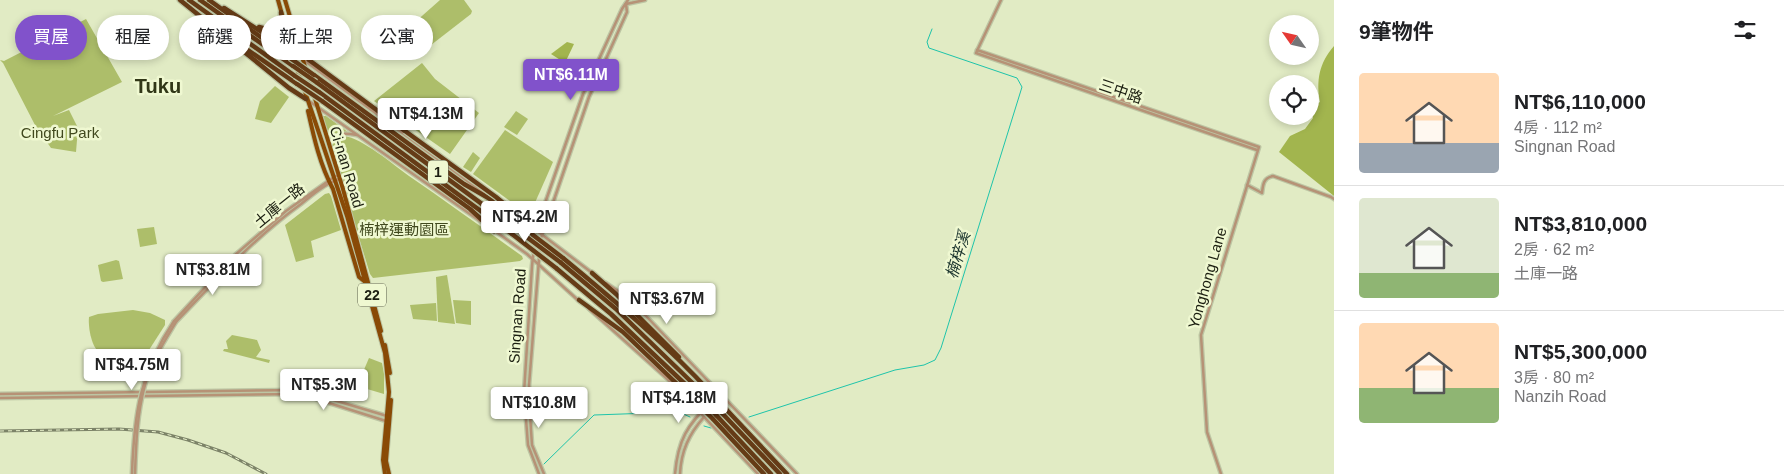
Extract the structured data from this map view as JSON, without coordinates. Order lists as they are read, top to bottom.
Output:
{
  "streets": {
    "highway": ["1"],
    "main road": ["Ci-nan Road", "22"],
    "street": ["土庫一路", "Yonghong Lane", "Singnan Road"]
  },
  "crossings": [
    ["Ci-nan Road", "土庫一路"],
    ["Ci-nan Road", "22"]
  ],
  "districts": ["Tuku"],
  "water": ["楠梓溪"],
  "parks": ["Cingfu Park", "楠梓運動園區"],
  "north": "top left",
  "page": {
    "heading": "9筆物件",
    "chip": [
      "買屋",
      "租屋",
      "篩選",
      "新上架",
      "公寓"
    ],
    "price": [
      "NT$6.11M",
      "NT$4.13M",
      "NT$4.2M",
      "NT$3.81M",
      "NT$3.67M",
      "NT$4.75M",
      "NT$5.3M",
      "NT$4.18M",
      "NT$10.8M"
    ],
    "list": [
      {
        "name": "NT$6,110,000",
        "note": "4房 · 112 m² · Singnan Road"
      },
      {
        "name": "NT$3,810,000",
        "note": "2房 · 62 m² · 土庫一路"
      },
      {
        "name": "NT$5,300,000",
        "note": "3房 · 80 m² · Nanzih Road"
      }
    ]
  }
}
